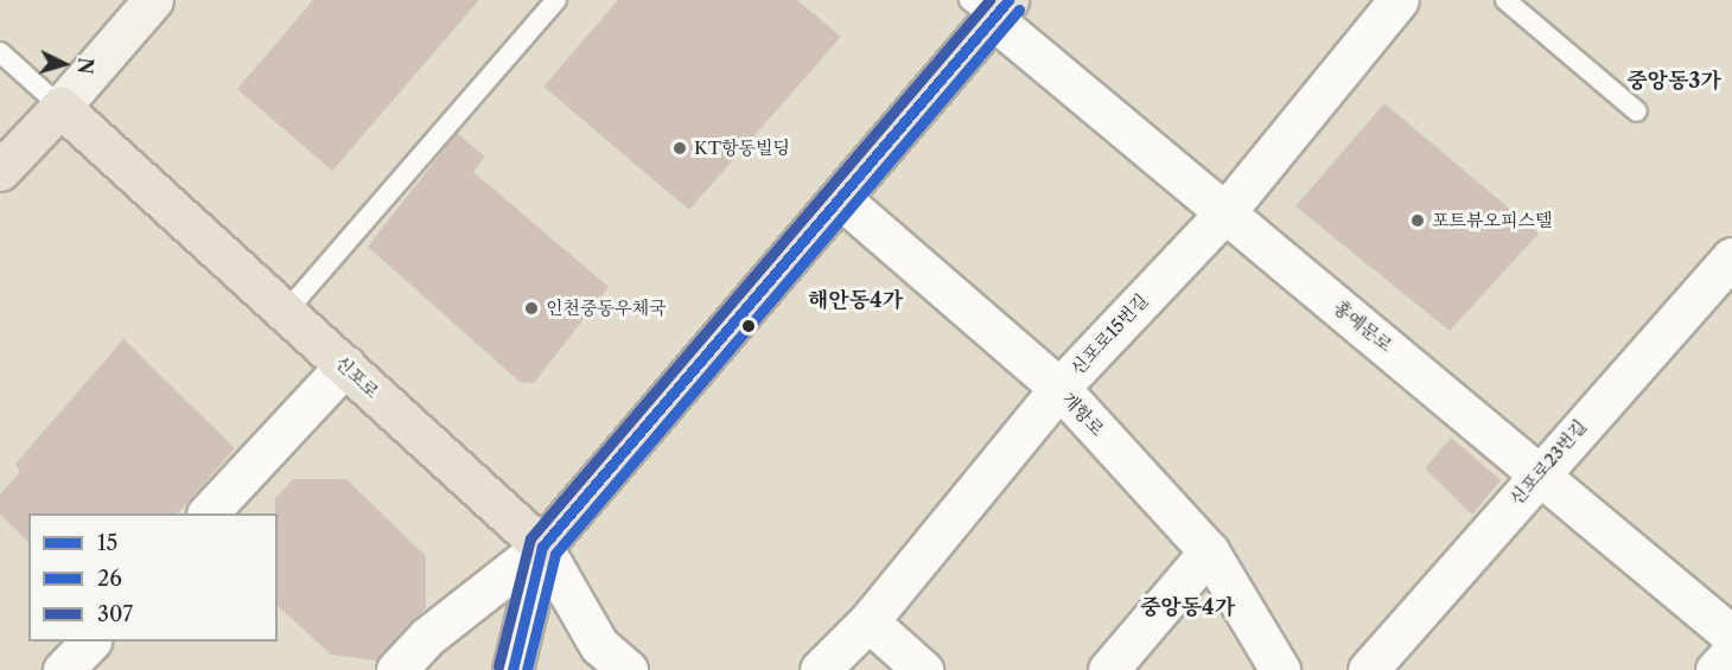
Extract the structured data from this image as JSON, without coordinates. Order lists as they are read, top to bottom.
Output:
{
  "streets": {
    "main road": ["신포로"],
    "street": [
      "홍예문로",
      "신포로15번길",
      "개항로",
      "신포로23번길"
    ]
  },
  "crossings": [
    ["홍예문로", "신포로15번길"],
    ["홍예문로", "신포로23번길"],
    ["신포로15번길", "개항로"]
  ],
  "districts": ["중앙동3가", "해안동4가", "중앙동4가"],
  "places": ["KT항동빌딩", "포트뷰오피스텔", "인천중동우체국"],
  "lines": ["transit line 15", "transit line 307", "transit line 26"],
  "legend": ["15", "26", "307"],
  "north": "right"
}
